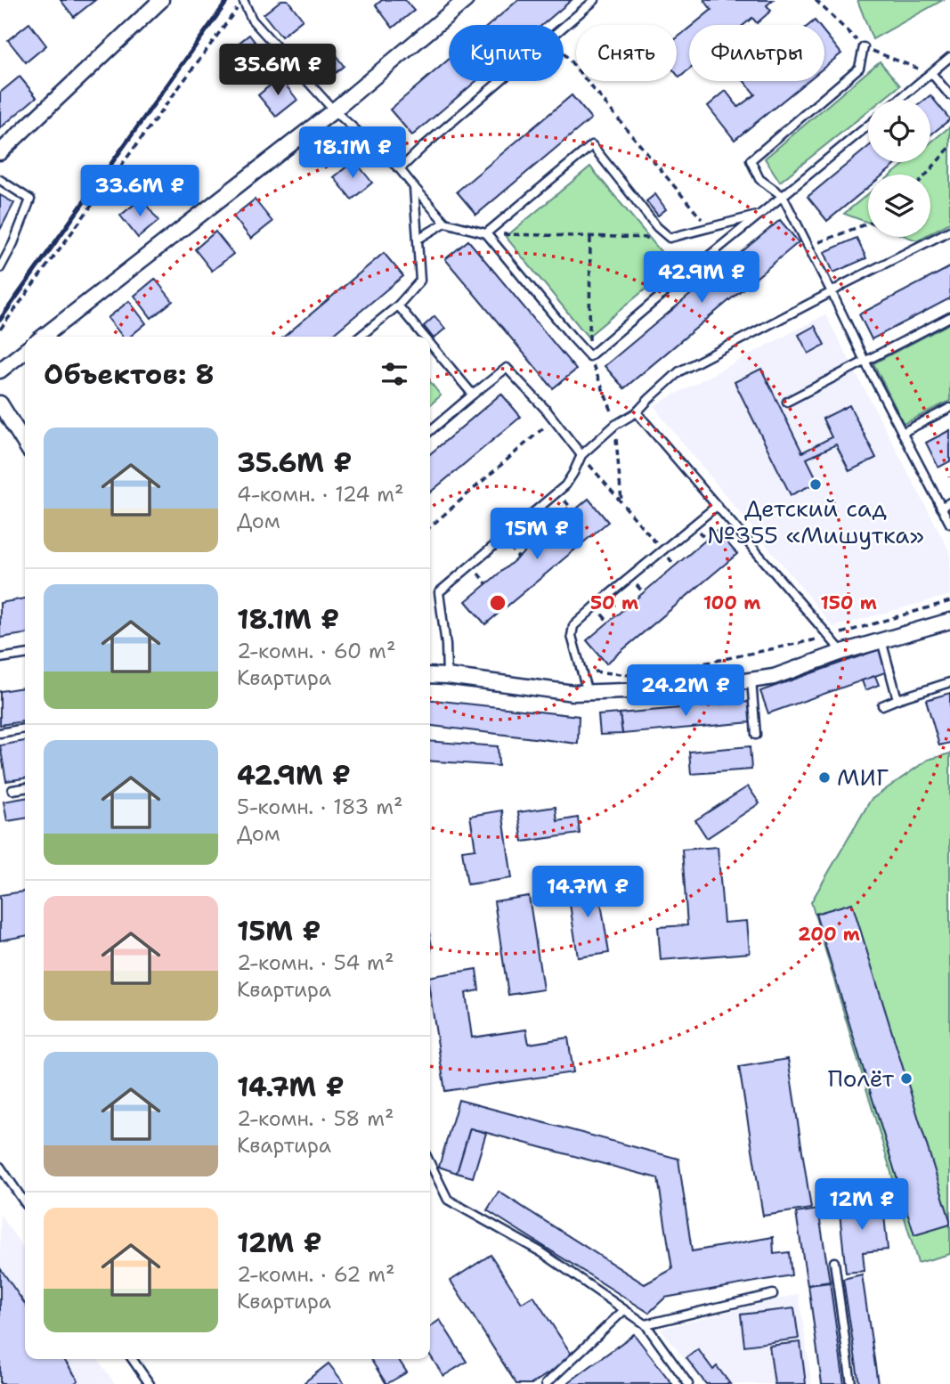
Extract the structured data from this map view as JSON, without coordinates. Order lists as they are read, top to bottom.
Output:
{
  "places": ["Детский сад №355 «Мишутка»", "МИГ", "Полёт"],
  "page": {
    "chip": ["Купить", "Снять", "Фильтры"],
    "price": [
      "35.6M ₽",
      "18.1M ₽",
      "33.6M ₽",
      "42.9M ₽",
      "15M ₽",
      "24.2M ₽",
      "14.7M ₽",
      "12M ₽"
    ],
    "heading": "Объектов: 8",
    "list": [
      {
        "name": "35.6M ₽",
        "note": "4-комн. · 124 m² · Дом"
      },
      {
        "name": "18.1M ₽",
        "note": "2-комн. · 60 m² · Квартира"
      },
      {
        "name": "42.9M ₽",
        "note": "5-комн. · 183 m² · Дом"
      },
      {
        "name": "15M ₽",
        "note": "2-комн. · 54 m² · Квартира"
      },
      {
        "name": "14.7M ₽",
        "note": "2-комн. · 58 m² · Квартира"
      },
      {
        "name": "12M ₽",
        "note": "2-комн. · 62 m² · Квартира"
      }
    ]
  },
  "rings": [
    "50 m",
    "100 m",
    "150 m",
    "200 m"
  ]
}
